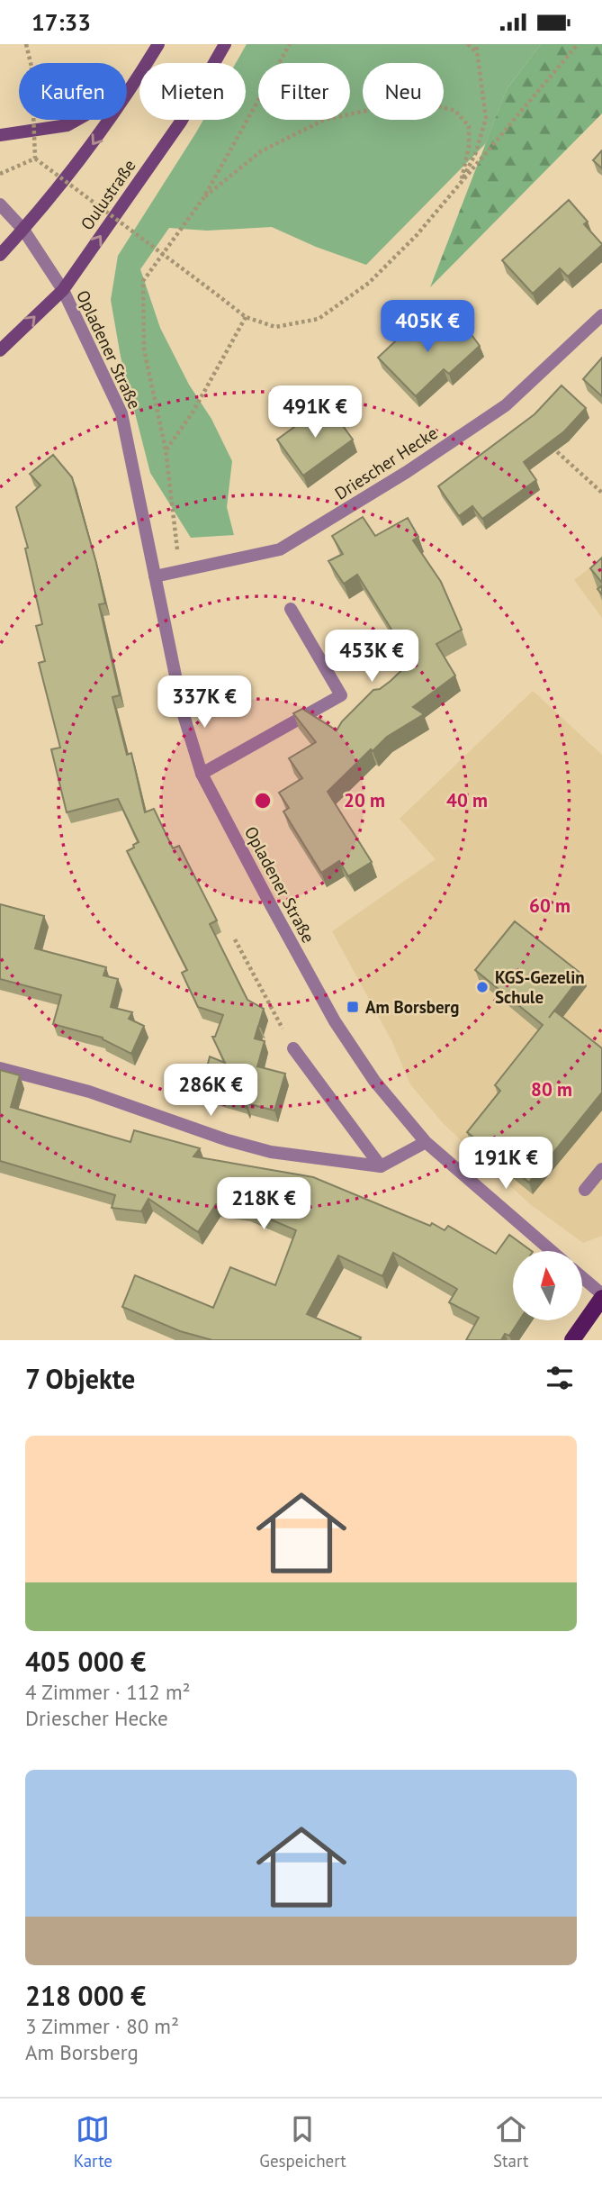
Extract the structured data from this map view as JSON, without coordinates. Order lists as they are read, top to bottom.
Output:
{
  "streets": {
    "main road": ["Oulustraße"],
    "street": ["Opladener Straße", "Driescher Hecke"]
  },
  "crossings": [
    ["Oulustraße", "Opladener Straße"],
    ["Opladener Straße", "Driescher Hecke"]
  ],
  "places": {
    "other": ["KGS-Gezelin Schule"],
    "transit": ["Am Borsberg"]
  },
  "north": "top",
  "page": {
    "status": "17:33",
    "chip": [
      "Kaufen",
      "Mieten",
      "Filter",
      "Neu"
    ],
    "price": [
      "405K €",
      "491K €",
      "453K €",
      "337K €",
      "286K €",
      "191K €",
      "218K €"
    ],
    "heading": "7 Objekte",
    "list": [
      {
        "name": "405 000 €",
        "note": "4 Zimmer · 112 m² · Driescher Hecke"
      },
      {
        "name": "218 000 €",
        "note": "3 Zimmer · 80 m² · Am Borsberg"
      }
    ],
    "tabs": ["Karte", "Gespeichert", "Start"]
  },
  "rings": [
    "20 m",
    "40 m",
    "60 m",
    "80 m"
  ]
}
